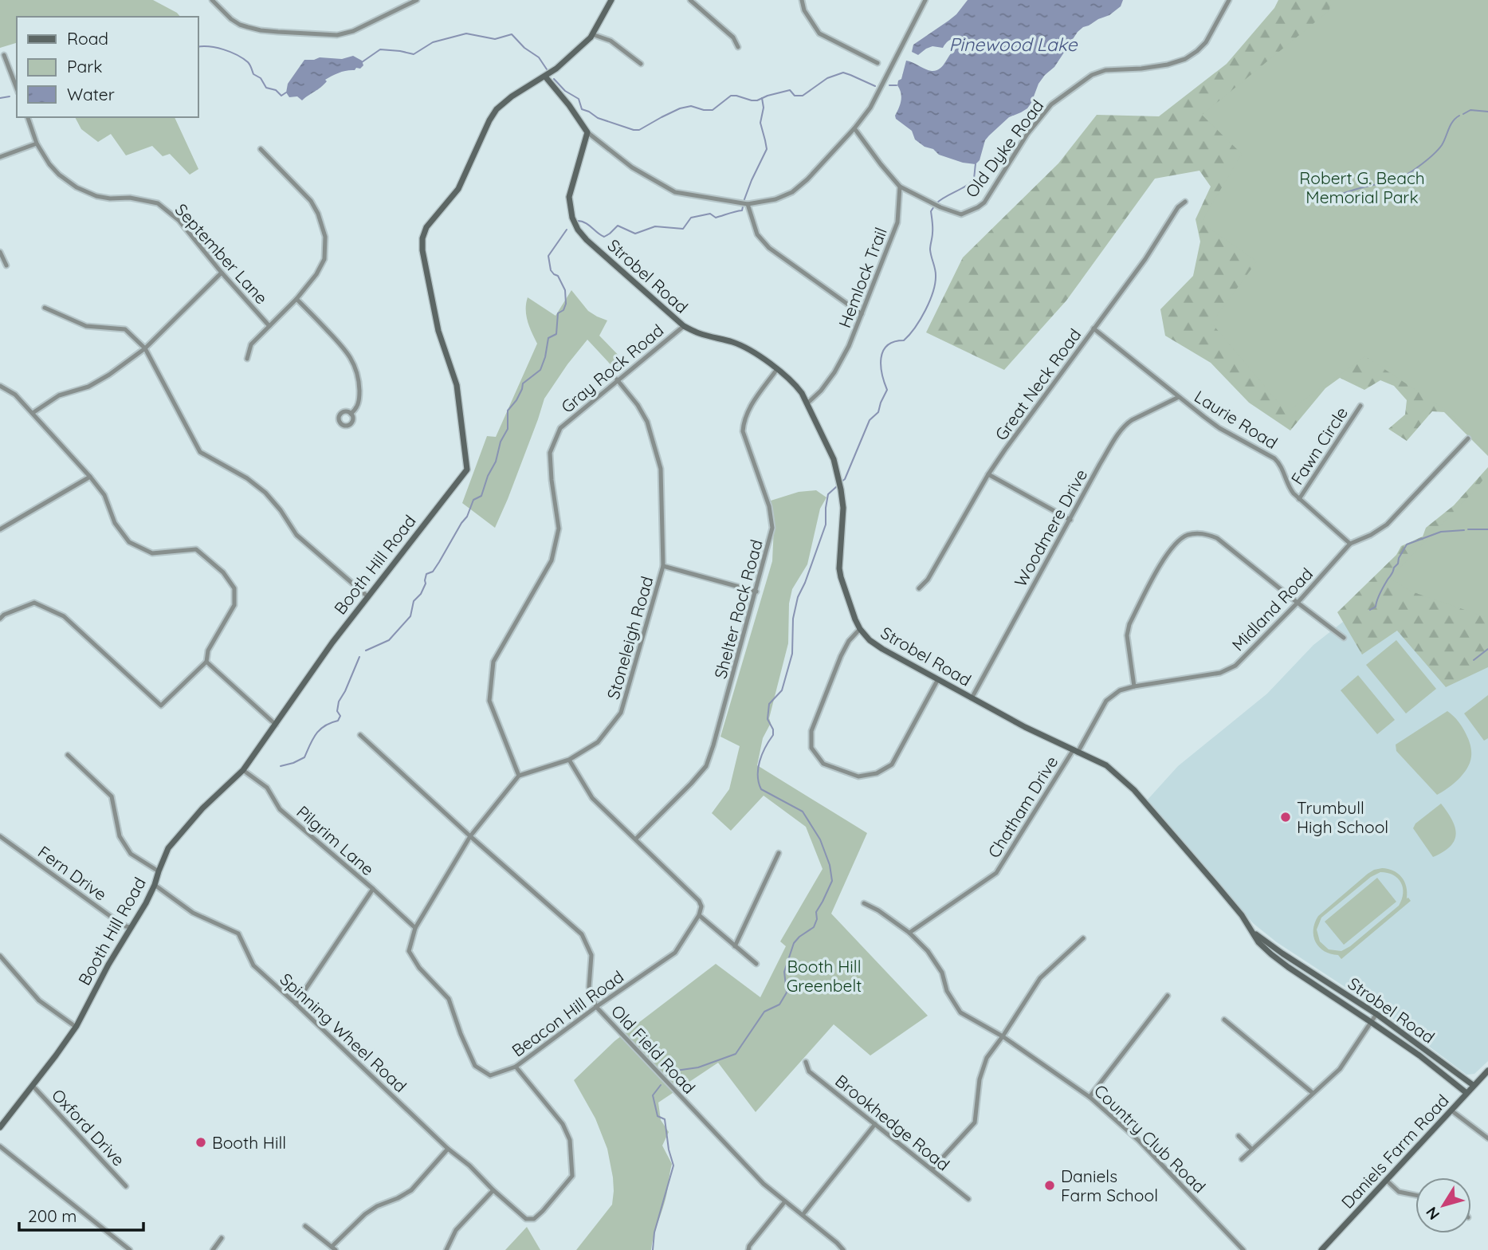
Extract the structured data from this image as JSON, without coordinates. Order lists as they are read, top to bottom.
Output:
{
  "streets": {
    "street": [
      "Old Dyke Road",
      "September Lane",
      "Strobel Road",
      "Hemlock Trail",
      "Gray Rock Road",
      "Great Neck Road",
      "Laurie Road",
      "Fawn Circle",
      "Woodmere Drive",
      "Booth Hill Road",
      "Shelter Rock Road",
      "Midland Road",
      "Stoneleigh Road",
      "Chatham Drive",
      "Pilgrim Lane",
      "Fern Drive",
      "Beacon Hill Road",
      "Spinning Wheel Road",
      "Old Field Road",
      "Brookhedge Road",
      "Oxford Drive",
      "Country Club Road",
      "Daniels Farm Road"
    ]
  },
  "crossings": [
    ["Old Dyke Road", "Hemlock Trail"],
    ["Strobel Road", "Hemlock Trail"],
    ["Strobel Road", "Gray Rock Road"],
    ["Strobel Road", "Woodmere Drive"],
    ["Strobel Road", "Shelter Rock Road"],
    ["Strobel Road", "Midland Road"],
    ["Strobel Road", "Chatham Drive"],
    ["Strobel Road", "Daniels Farm Road"],
    ["Gray Rock Road", "Stoneleigh Road"],
    ["Great Neck Road", "Laurie Road"],
    ["Laurie Road", "Fawn Circle"],
    ["Laurie Road", "Woodmere Drive"],
    ["Laurie Road", "Midland Road"],
    ["Booth Hill Road", "Pilgrim Lane"],
    ["Booth Hill Road", "Fern Drive"],
    ["Booth Hill Road", "Spinning Wheel Road"],
    ["Booth Hill Road", "Oxford Drive"],
    ["Midland Road", "Chatham Drive"],
    ["Chatham Drive", "Country Club Road"],
    ["Pilgrim Lane", "Beacon Hill Road"],
    ["Beacon Hill Road", "Spinning Wheel Road"],
    ["Beacon Hill Road", "Old Field Road"]
  ],
  "water": ["Pinewood Lake"],
  "parks": ["Robert G. Beach Memorial Park", "Booth Hill Greenbelt"],
  "places": ["Trumbull High School", "Booth Hill", "Daniels Farm School"],
  "legend": ["Road", "Park", "Water"],
  "scale_bar": "200 m",
  "north": "bottom left"
}
